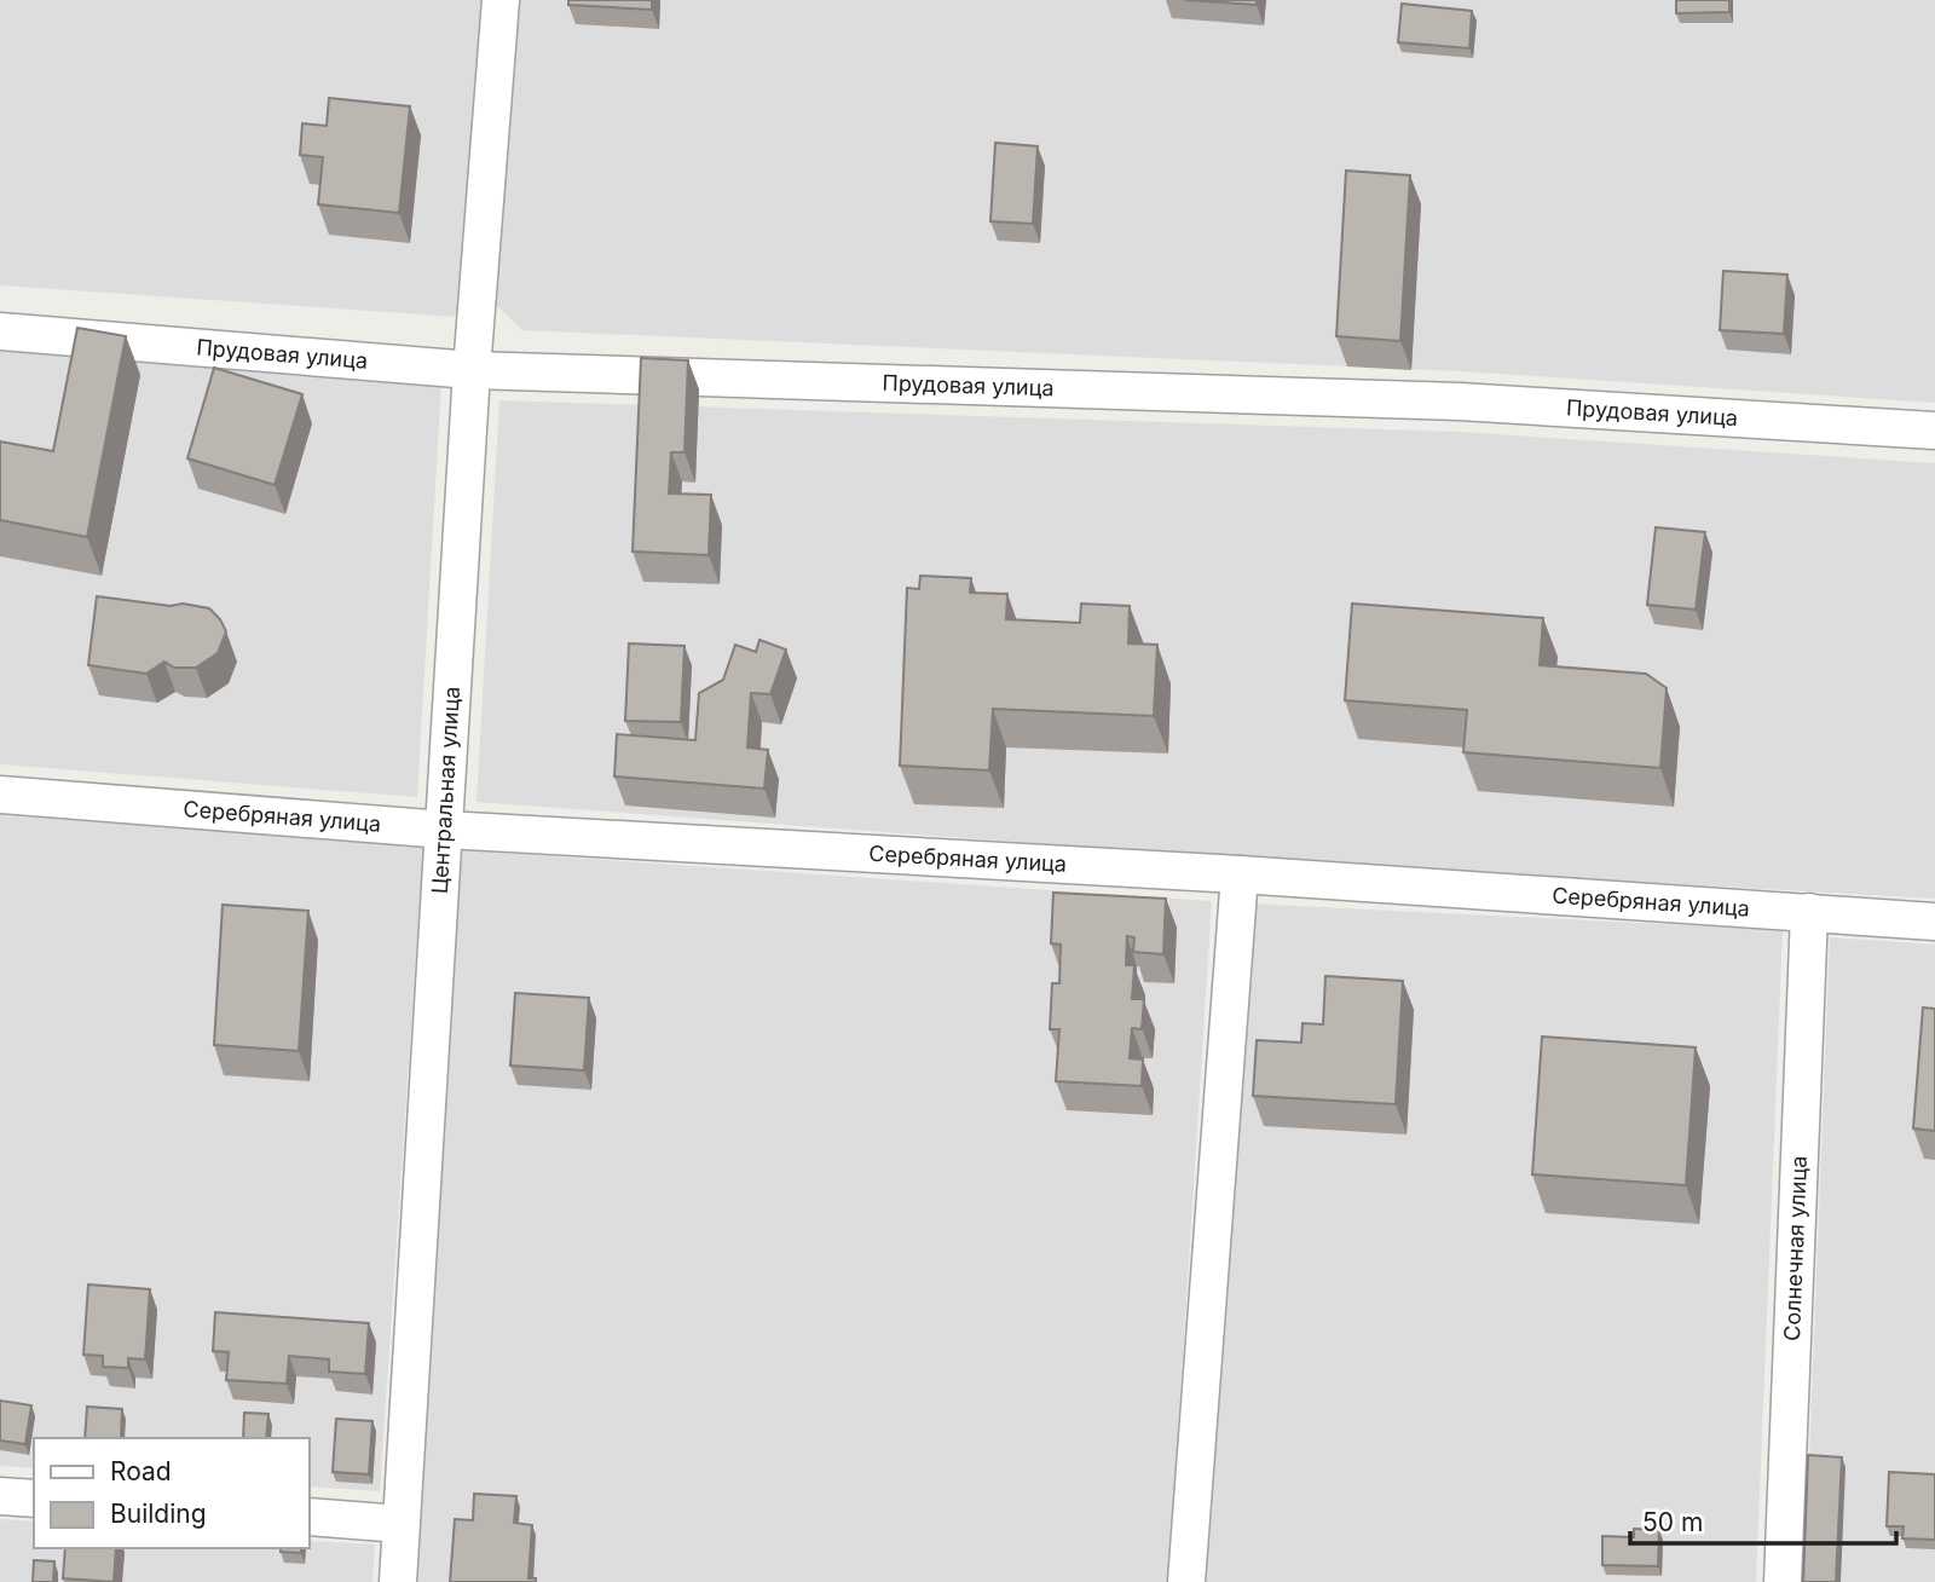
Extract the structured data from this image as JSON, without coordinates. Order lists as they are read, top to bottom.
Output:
{
  "streets": {
    "street": [
      "Прудовая улица",
      "Центральная улица",
      "Серебряная улица",
      "Солнечная улица"
    ]
  },
  "crossings": [
    ["Прудовая улица", "Центральная улица"],
    ["Центральная улица", "Серебряная улица"],
    ["Серебряная улица", "Солнечная улица"]
  ],
  "legend": ["Road", "Building"],
  "scale_bar": "50 m"
}
